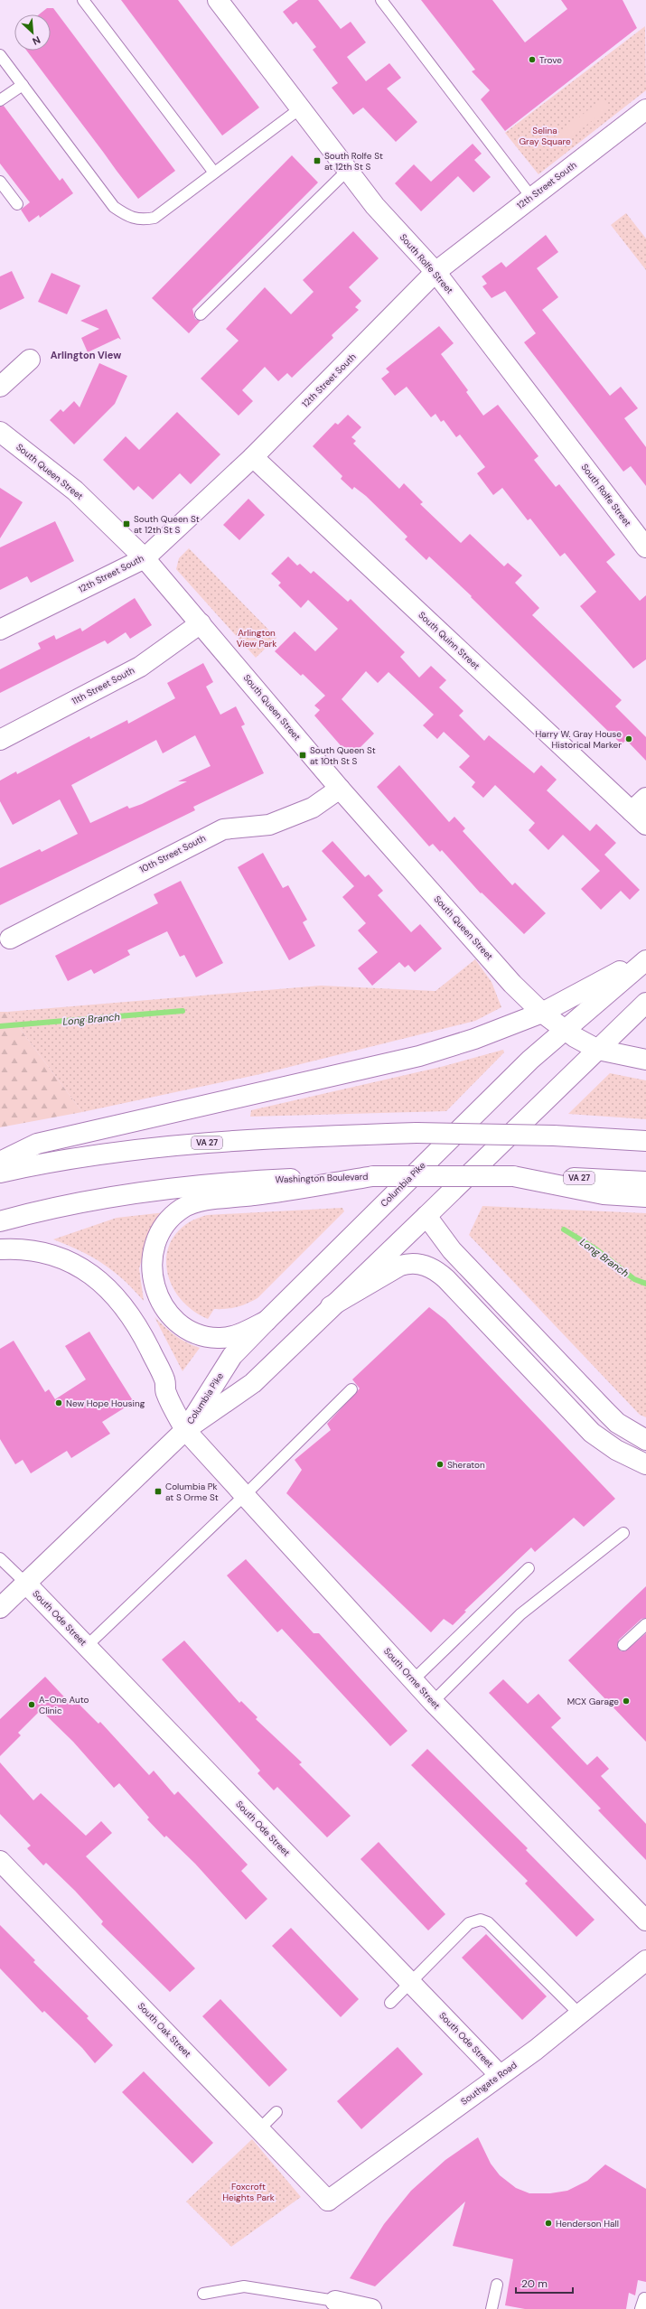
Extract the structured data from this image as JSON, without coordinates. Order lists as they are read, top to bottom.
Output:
{
  "streets": {
    "main road": [
      "12th Street South",
      "South Rolfe Street",
      "South Queen Street",
      "South Quinn Street",
      "11th Street South",
      "10th Street South",
      "VA 27",
      "Washington Boulevard",
      "Columbia Pike",
      "South Ode Street",
      "South Orme Street",
      "South Oak Street",
      "Southgate Road"
    ]
  },
  "crossings": [
    ["12th Street South", "South Rolfe Street"],
    ["12th Street South", "South Queen Street"],
    ["12th Street South", "South Quinn Street"],
    ["South Queen Street", "11th Street South"],
    ["South Queen Street", "10th Street South"],
    ["South Queen Street", "Columbia Pike"],
    ["Columbia Pike", "South Ode Street"],
    ["Columbia Pike", "South Orme Street"],
    ["South Ode Street", "Southgate Road"],
    ["South Oak Street", "Southgate Road"]
  ],
  "districts": ["Arlington View"],
  "water": ["Long Branch"],
  "parks": ["Selina Gray Square", "Arlington View Park", "Foxcroft Heights Park"],
  "places": {
    "other": [
      "Trove",
      "Harry W. Gray House Historical Marker",
      "New Hope Housing",
      "Sheraton",
      "MCX Garage",
      "A-One Auto Clinic",
      "Henderson Hall"
    ],
    "transit": [
      "South Rolfe St at 12th St S",
      "South Queen St at 12th St S",
      "South Queen St at 10th St S",
      "Columbia Pk at S Orme St"
    ]
  },
  "scale_bar": "20 m",
  "north": "bottom right"
}
